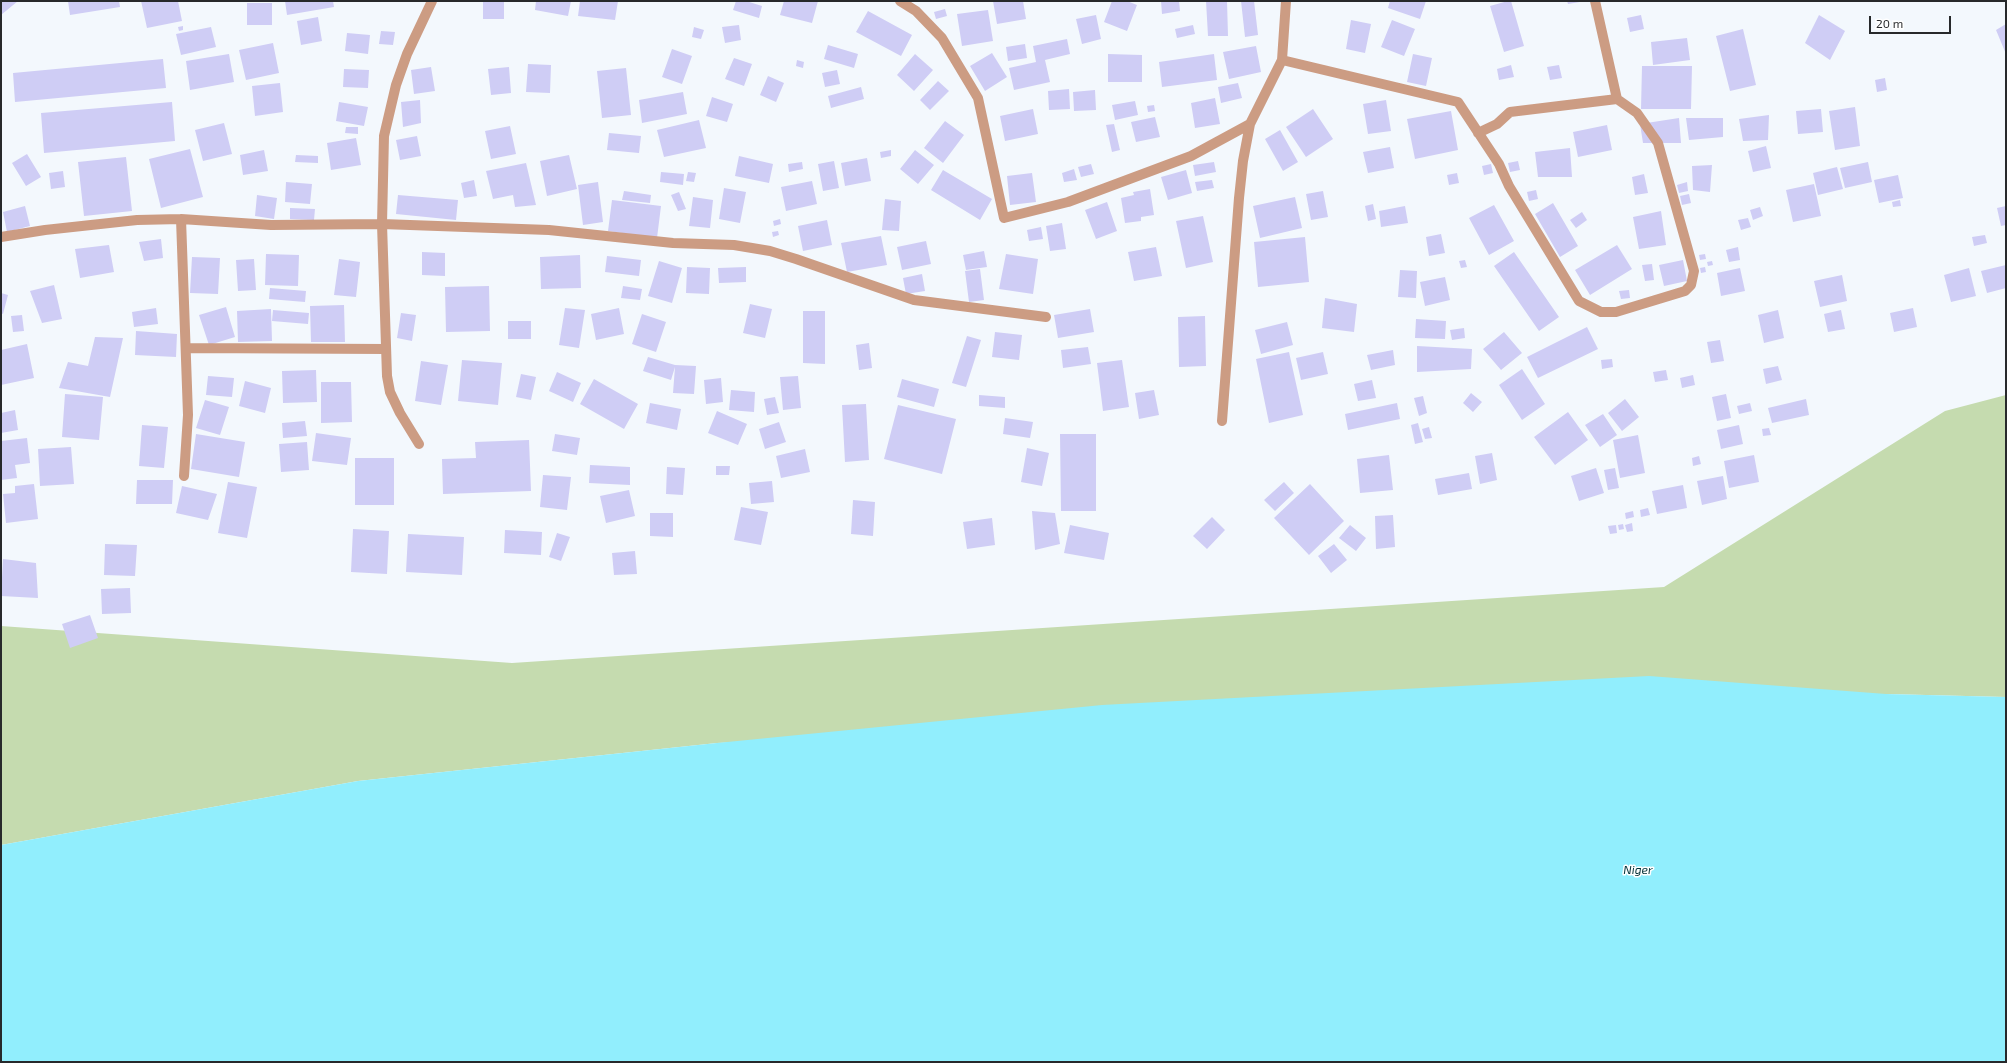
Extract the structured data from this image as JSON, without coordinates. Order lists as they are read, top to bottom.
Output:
{
  "water": ["Niger"],
  "scale_bar": "20 m"
}
